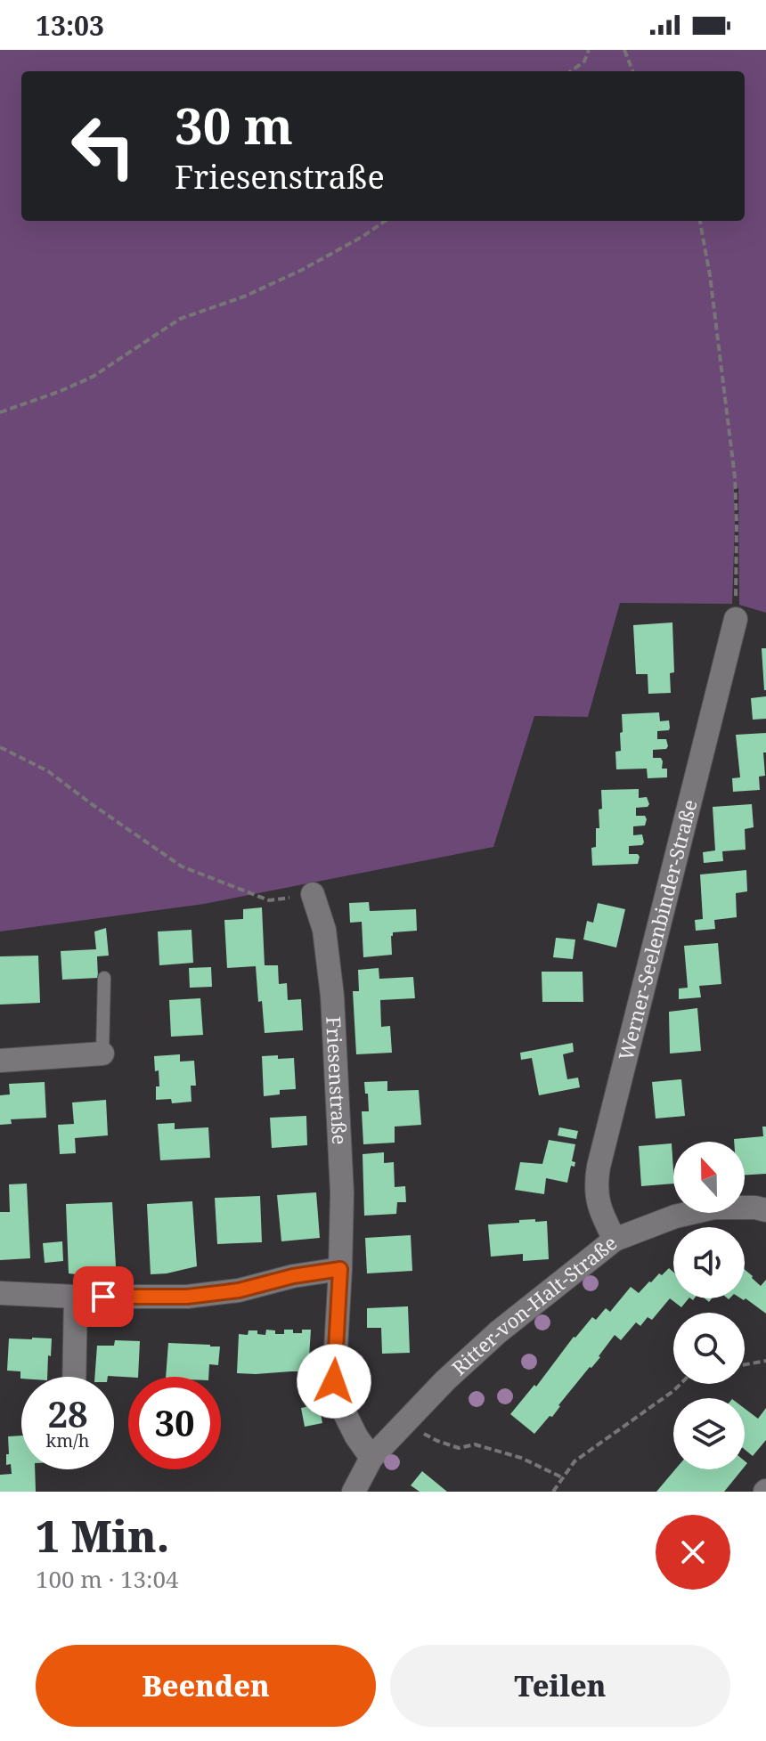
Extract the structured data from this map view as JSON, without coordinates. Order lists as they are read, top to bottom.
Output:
{
  "streets": {
    "street": ["Werner-Seelenbinder-Straße", "Friesenstraße", "Ritter-von-Halt-Straße"]
  },
  "crossings": [
    ["Werner-Seelenbinder-Straße", "Ritter-von-Halt-Straße"],
    ["Friesenstraße", "Ritter-von-Halt-Straße"]
  ],
  "north": "top",
  "page": {
    "status": "13:03",
    "turn": ["30 m", "Friesenstraße"],
    "speed": "28 km/h",
    "limit": "30",
    "heading": ["1 Min.", "100 m · 13:04"],
    "buttons": ["Beenden", "Teilen"]
  }
}
